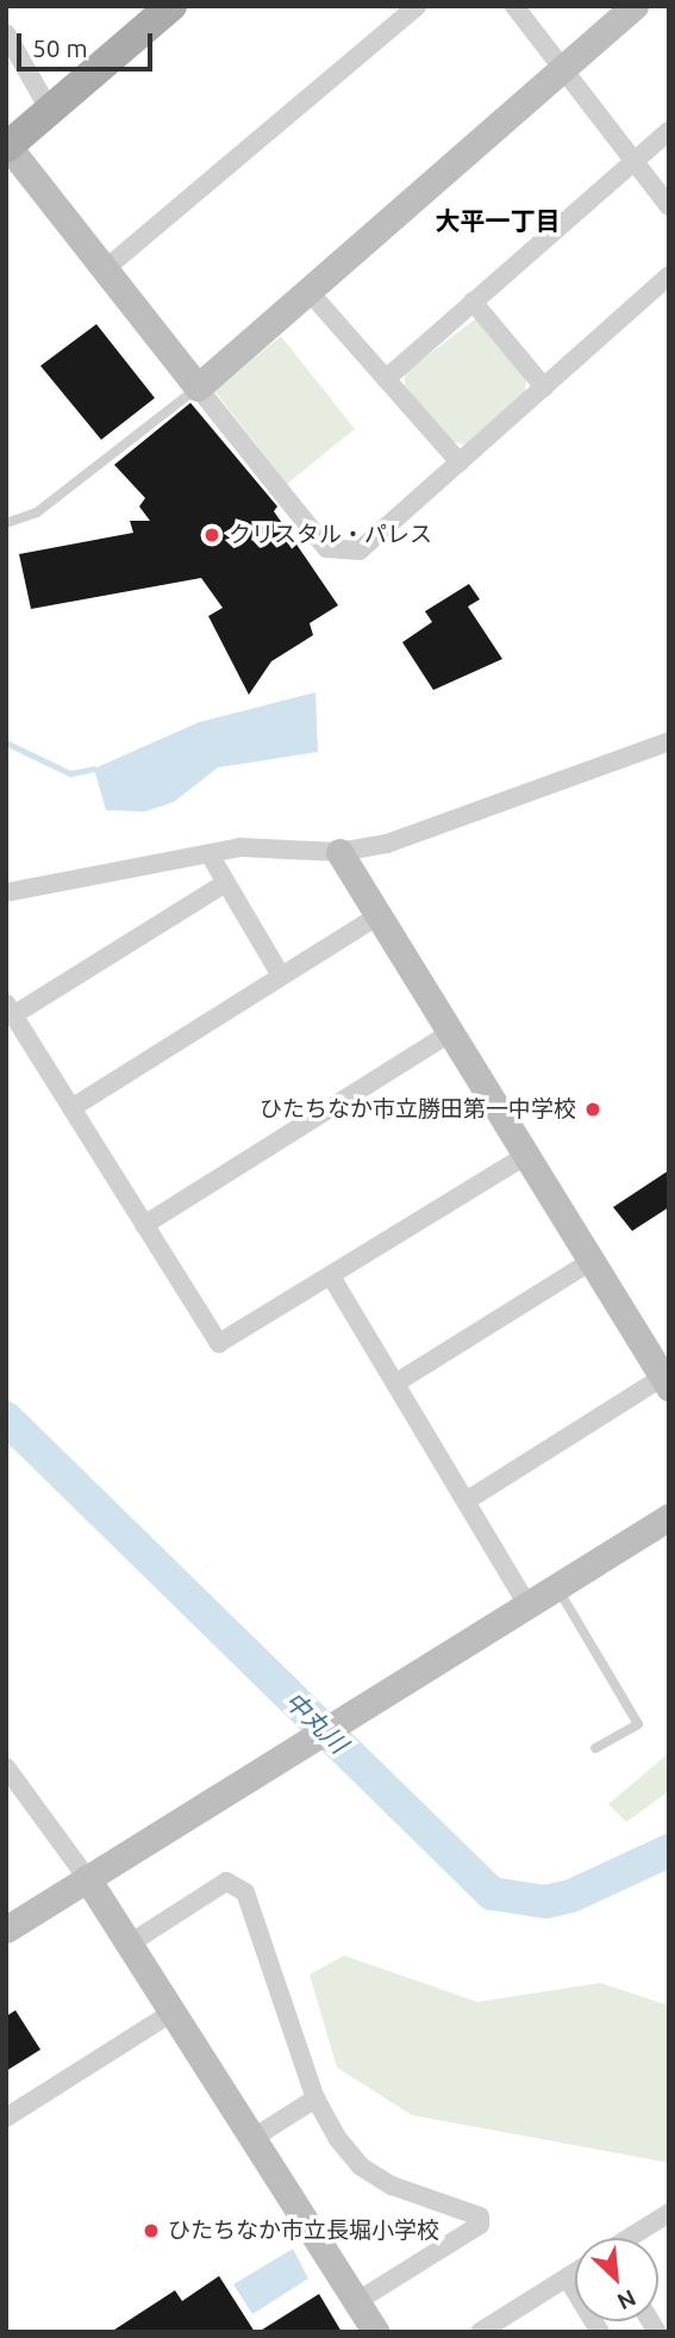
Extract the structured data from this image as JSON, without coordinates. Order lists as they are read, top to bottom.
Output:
{
  "districts": ["大平一丁目"],
  "water": ["中丸川"],
  "places": ["クリスタル・パレス", "ひたちなか市立勝田第一中学校", "ひたちなか市立長堀小学校"],
  "scale_bar": "50 m",
  "north": "bottom right"
}
